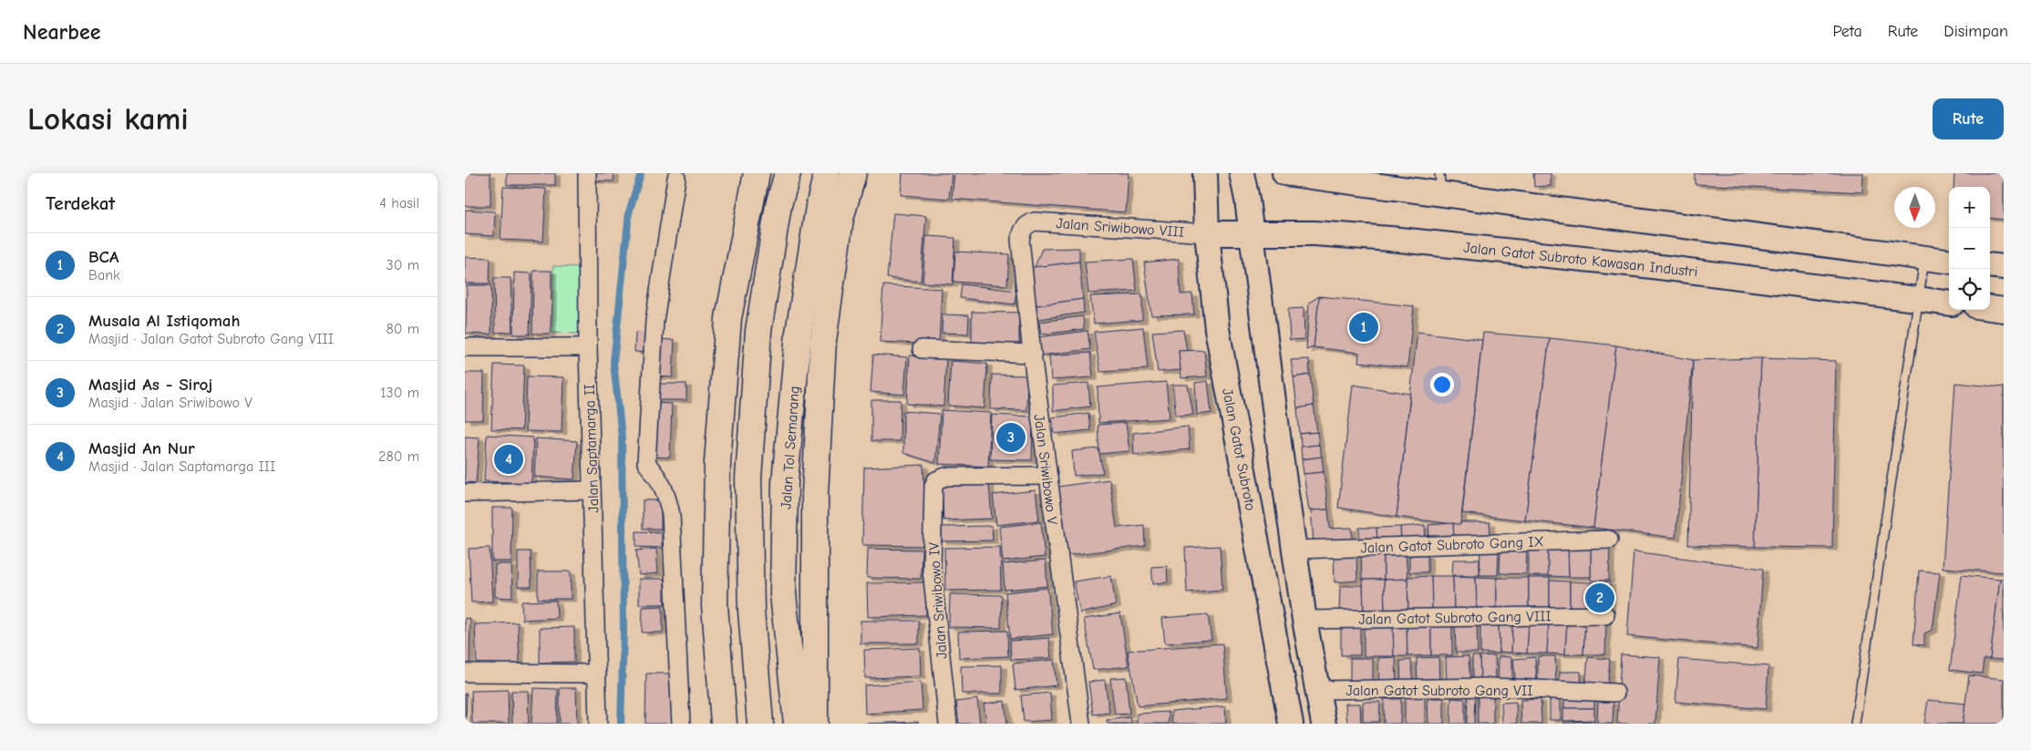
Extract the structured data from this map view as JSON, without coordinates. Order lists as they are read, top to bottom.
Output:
{
  "streets": {
    "highway": ["Jalan Tol Semarang"],
    "street": [
      "Jalan Sriwibowo VIII",
      "Jalan Gatot Subroto Kawasan Industri",
      "Jalan Saptamarga II",
      "Jalan Gatot Subroto",
      "Jalan Sriwibowo V",
      "Jalan Gatot Subroto Gang IX",
      "Jalan Sriwibowo IV",
      "Jalan Gatot Subroto Gang VIII",
      "Jalan Gatot Subroto Gang VII"
    ]
  },
  "crossings": [
    ["Jalan Sriwibowo VIII", "Jalan Gatot Subroto Kawasan Industri"],
    ["Jalan Sriwibowo VIII", "Jalan Gatot Subroto"],
    ["Jalan Sriwibowo VIII", "Jalan Sriwibowo V"],
    ["Jalan Gatot Subroto Kawasan Industri", "Jalan Gatot Subroto"],
    ["Jalan Sriwibowo V", "Jalan Sriwibowo IV"]
  ],
  "north": "bottom",
  "page": {
    "header": "Nearbee",
    "nav": ["Peta", "Rute", "Disimpan"],
    "buttons": "Rute",
    "title": "Lokasi kami",
    "heading": ["Terdekat", "4 hasil"],
    "map_buttons": ["+", "−"],
    "list": [
      {
        "mark": "1",
        "name": "BCA",
        "note": "Bank",
        "value": "30 m"
      },
      {
        "mark": "2",
        "name": "Musala Al Istiqomah",
        "note": "Masjid · Jalan Gatot Subroto Gang VIII",
        "value": "80 m"
      },
      {
        "mark": "3",
        "name": "Masjid As - Siroj",
        "note": "Masjid · Jalan Sriwibowo V",
        "value": "130 m"
      },
      {
        "mark": "4",
        "name": "Masjid An Nur",
        "note": "Masjid · Jalan Saptamarga III",
        "value": "280 m"
      }
    ],
    "pins": [
      "1",
      "3",
      "4",
      "2"
    ]
  }
}
